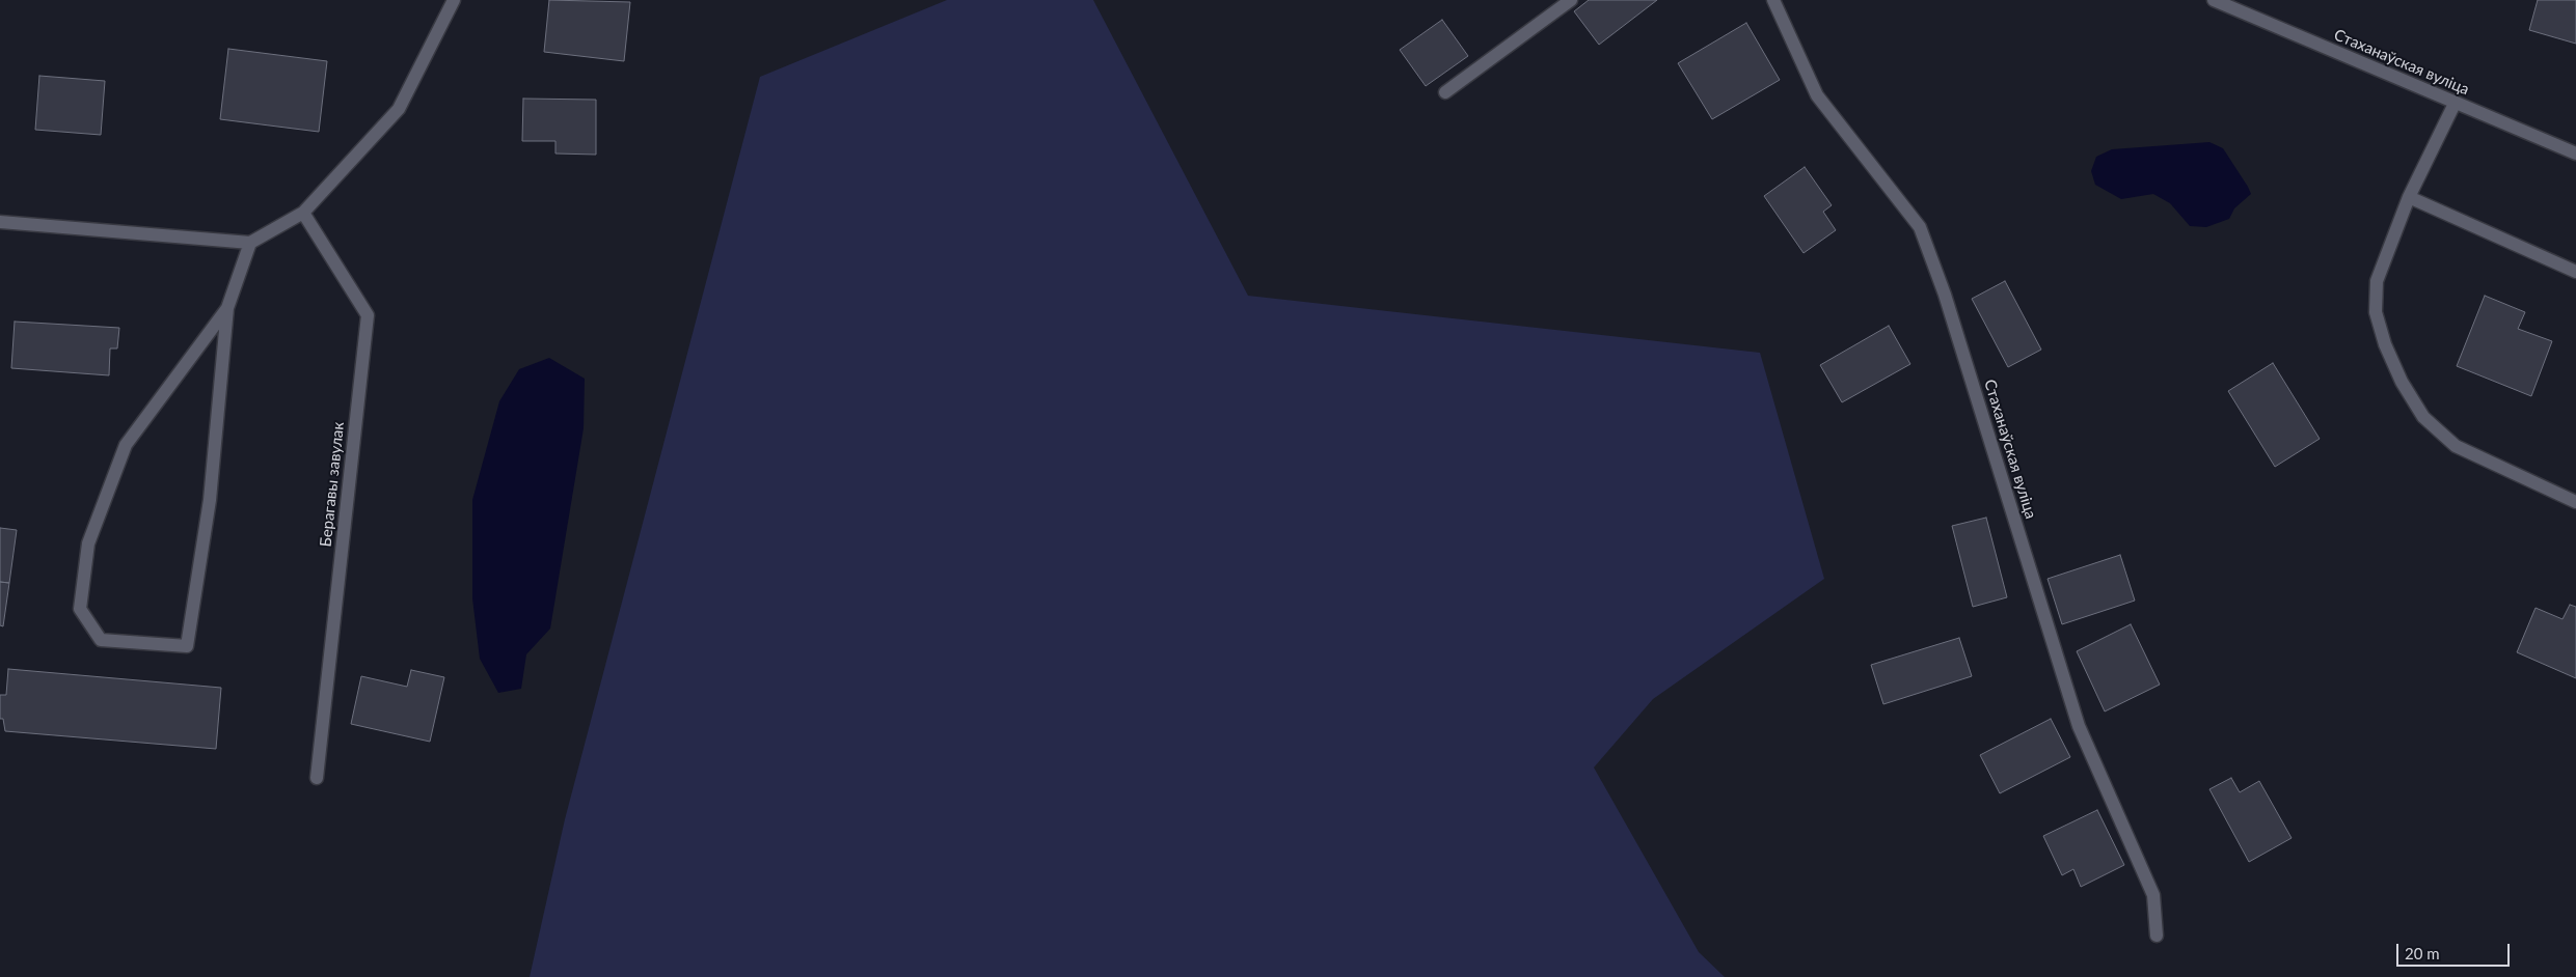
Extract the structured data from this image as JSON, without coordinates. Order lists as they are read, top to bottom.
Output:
{
  "streets": {
    "street": ["Стаханаўская вуліца", "Берагавы завулак"]
  },
  "scale_bar": "20 m"
}
